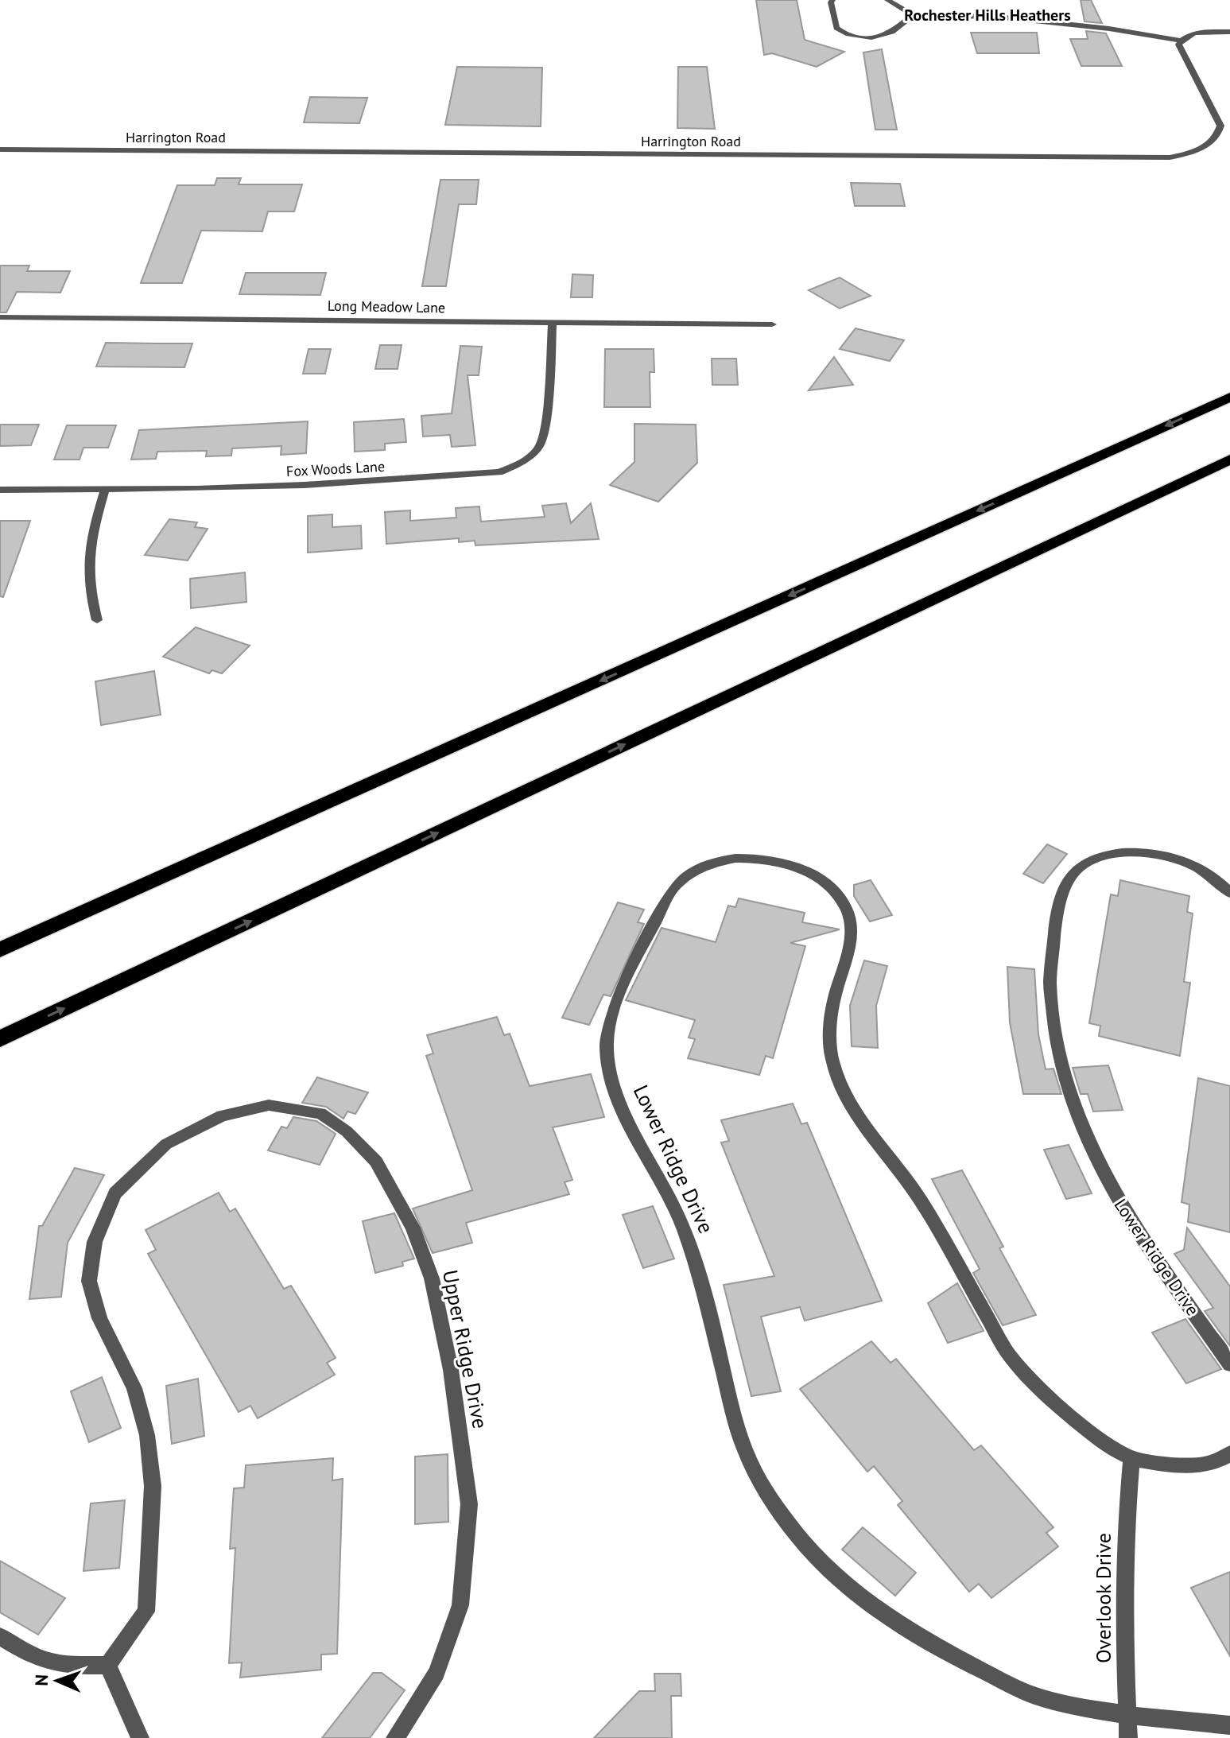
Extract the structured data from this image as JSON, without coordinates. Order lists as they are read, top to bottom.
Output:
{
  "streets": {
    "street": [
      "Harrington Road",
      "Long Meadow Lane",
      "Fox Woods Lane",
      "Lower Ridge Drive",
      "Upper Ridge Drive",
      "Overlook Drive"
    ]
  },
  "crossings": [
    ["Long Meadow Lane", "Fox Woods Lane"],
    ["Lower Ridge Drive", "Overlook Drive"]
  ],
  "districts": ["Rochester Hills Heathers"],
  "north": "left"
}
